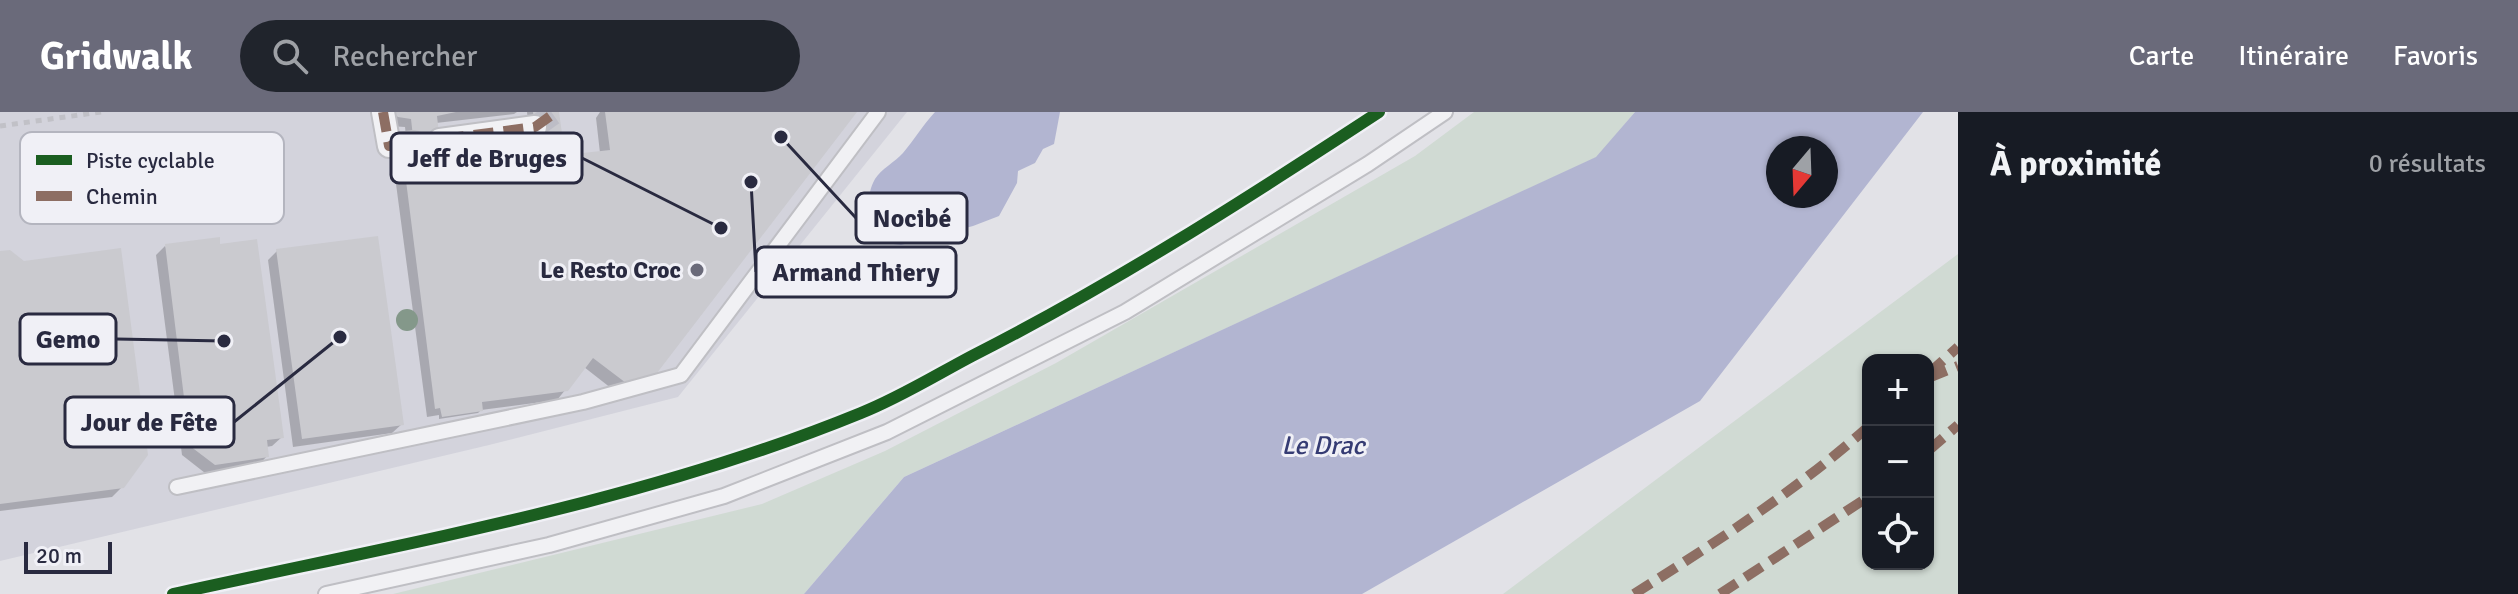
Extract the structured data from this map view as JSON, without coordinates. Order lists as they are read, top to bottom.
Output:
{
  "water": ["Le Drac"],
  "places": [
    "Nocibé",
    "Armand Thiery",
    "Jeff de Bruges",
    "Le Resto Croc",
    "Jour de Fête",
    "Gemo"
  ],
  "legend": ["Piste cyclable", "Chemin"],
  "scale_bar": "20 m",
  "north": "bottom",
  "page": {
    "header": "Gridwalk",
    "search": "Rechercher",
    "nav": ["Carte", "Itinéraire", "Favoris"],
    "heading": ["À proximité", "0 résultats"],
    "map_buttons": ["+", "−"],
    "scale": "20 m"
  }
}
